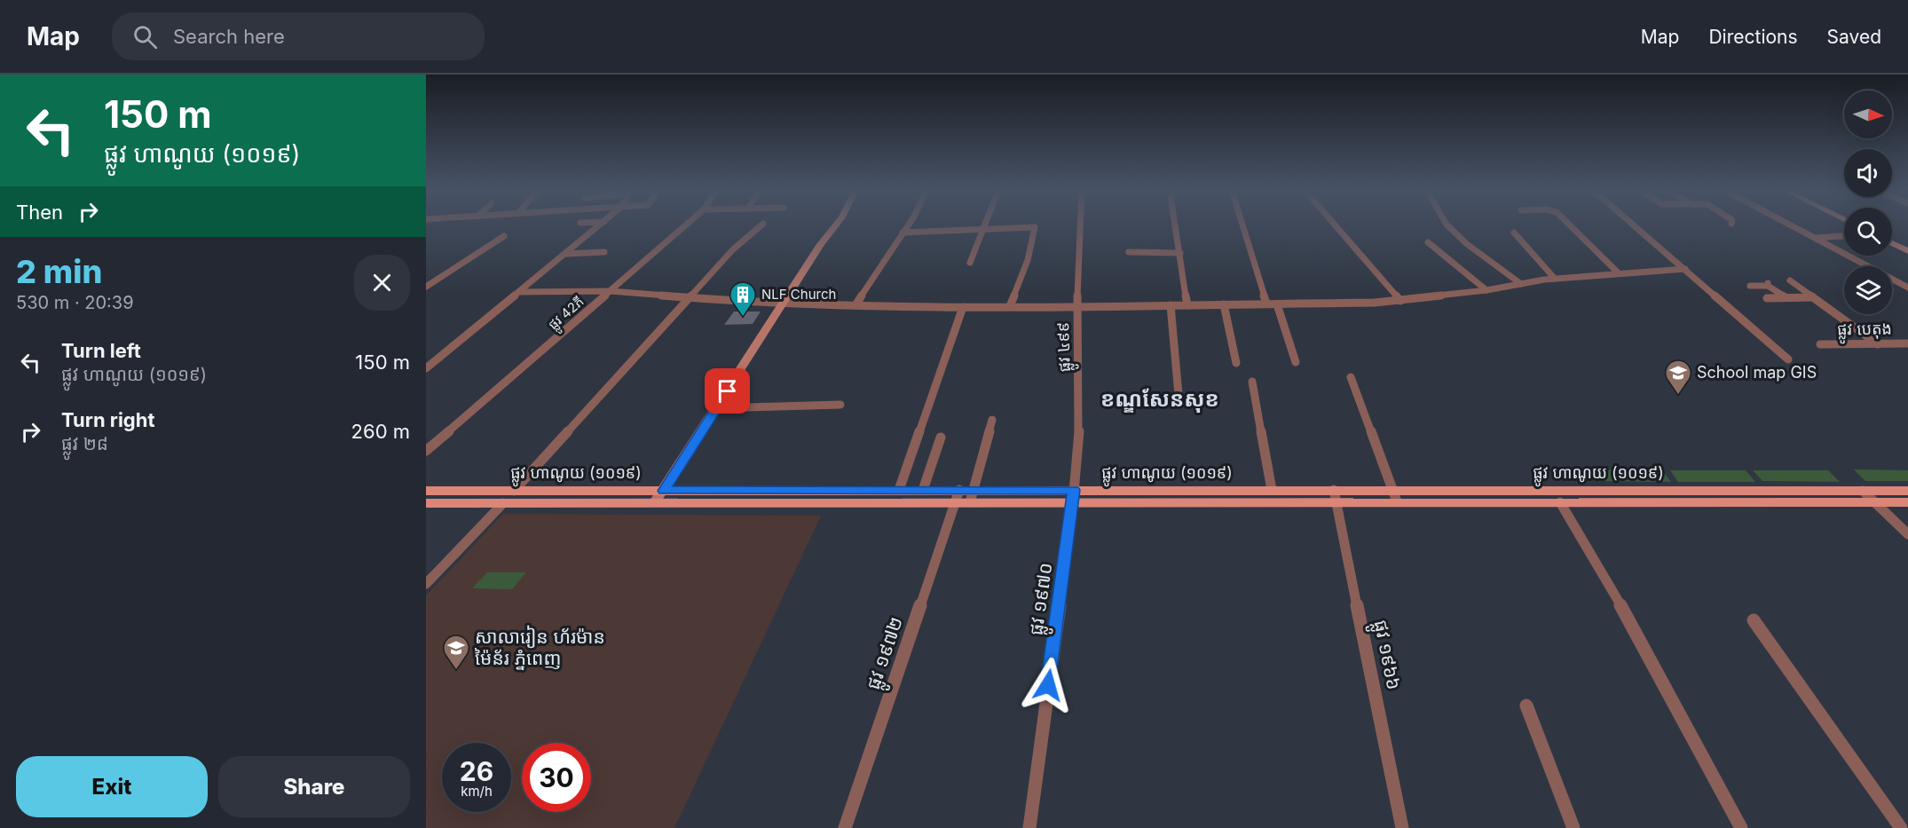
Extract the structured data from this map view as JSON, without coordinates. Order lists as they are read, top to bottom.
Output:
{
  "streets": {
    "main road": ["ផ្លូវ ហាណូយ (១០១៩)"],
    "street": [
      "ផ្លូវ 42ភី",
      "ផ្លូវ បេតុង",
      "ផ្លូវ ៤៩៩",
      "ផ្លូវ ១៩៧០",
      "ផ្លូវ ១៩៧២",
      "ផ្លូវ ១៩៦៦"
    ]
  },
  "crossings": [
    ["ផ្លូវ ៤៩៩", "ផ្លូវ ហាណូយ (១០១៩)"],
    ["ផ្លូវ ៤៩៩", "ផ្លូវ ១៩៧០"],
    ["ផ្លូវ ហាណូយ (១០១៩)", "ផ្លូវ ១៩៧០"],
    ["ផ្លូវ ហាណូយ (១០១៩)", "ផ្លូវ ១៩៧២"],
    ["ផ្លូវ ហាណូយ (១០១៩)", "ផ្លូវ ១៩៦៦"]
  ],
  "districts": ["ខណ្ឌសែនសុខ"],
  "places": {
    "building": ["NLF Church"],
    "school or university": ["School map GIS", "សាលារៀន ហ័រម៉ាន ម៉ៃន័រ ភ្នំពេញ"]
  },
  "north": "right",
  "page": {
    "header": "Map",
    "search": "Search here",
    "nav": ["Map", "Directions", "Saved"],
    "turn": ["150 m", "ផ្លូវ ហាណូយ (១០១៩)"],
    "then": "Then",
    "heading": ["2 min", "530 m · 20:39"],
    "list": [
      {
        "name": "Turn left",
        "note": "ផ្លូវ ហាណូយ (១០១៩)",
        "value": "150 m"
      },
      {
        "name": "Turn right",
        "note": "ផ្លូវ ២៨",
        "value": "260 m"
      }
    ],
    "speed": "26 km/h",
    "limit": "30",
    "buttons": ["Exit", "Share"]
  }
}
